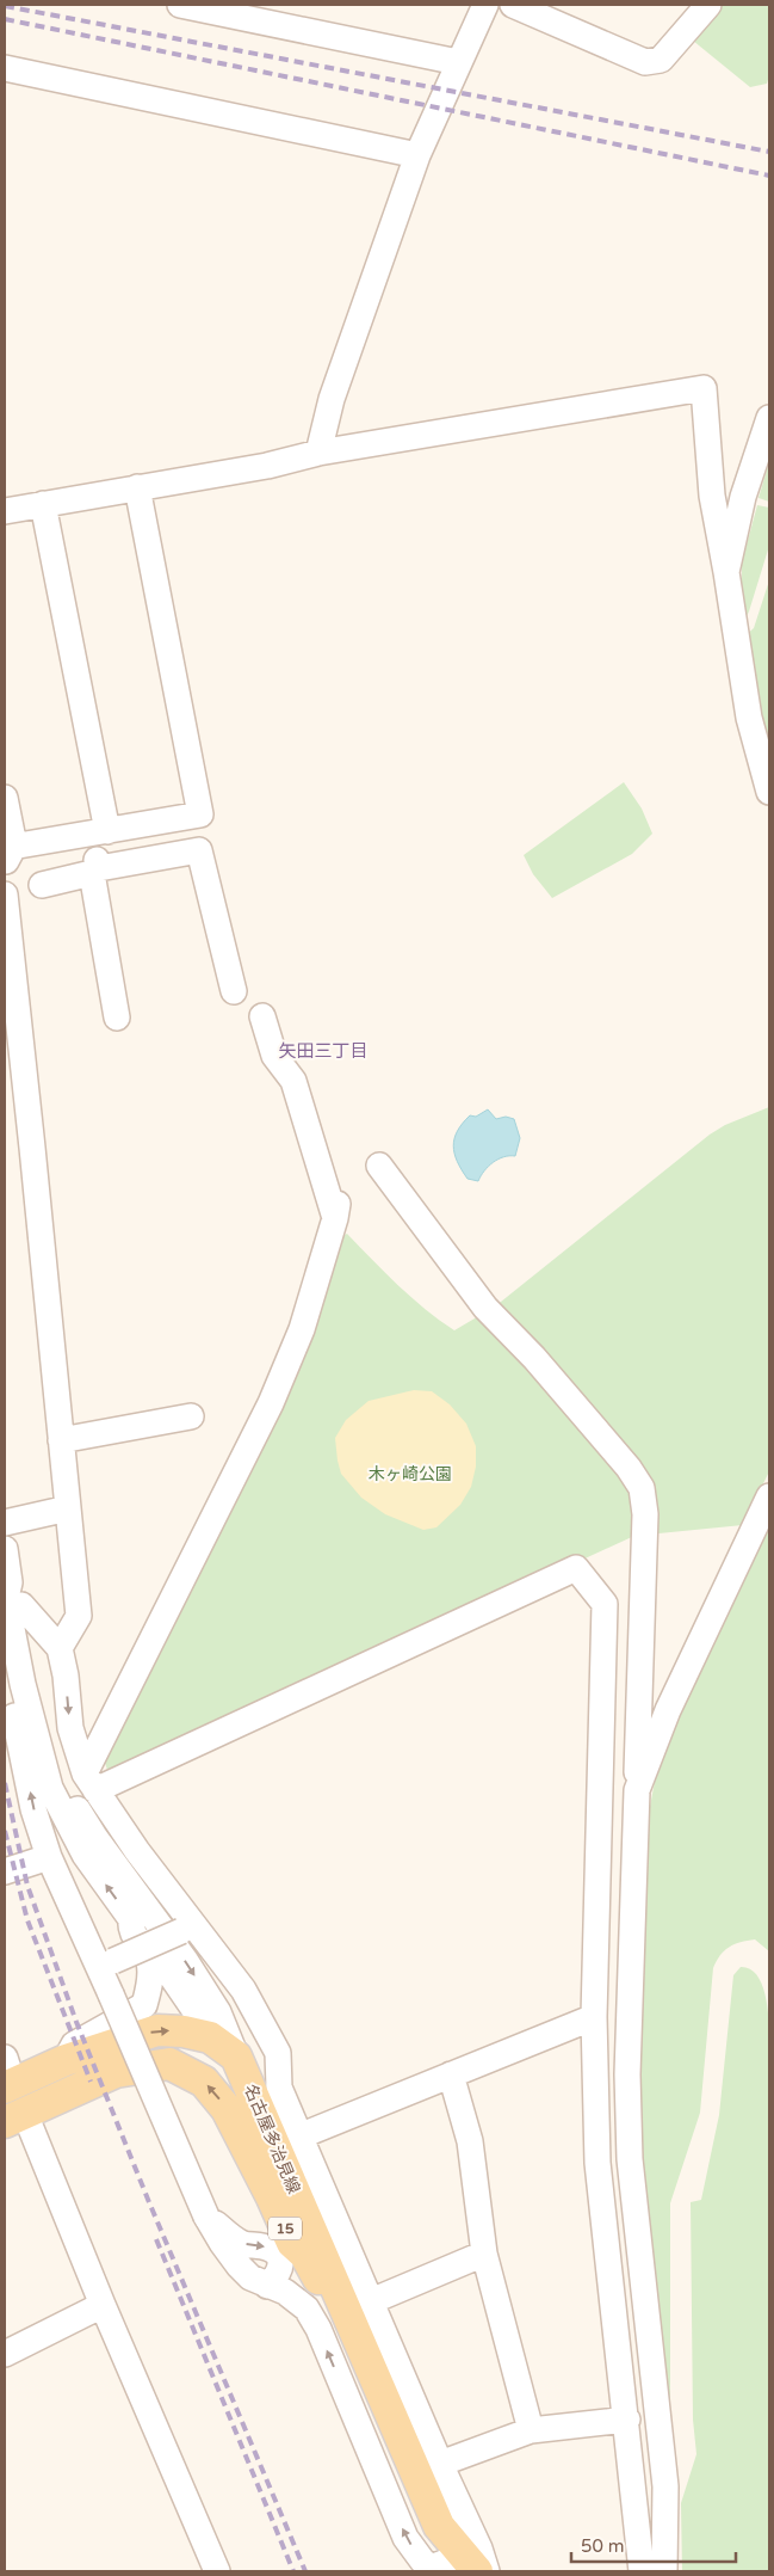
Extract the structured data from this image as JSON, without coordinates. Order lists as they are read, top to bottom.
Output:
{
  "streets": {
    "main road": ["名古屋多治見線", "15"]
  },
  "districts": ["矢田三丁目"],
  "parks": ["木ヶ崎公園"],
  "scale_bar": "50 m"
}
